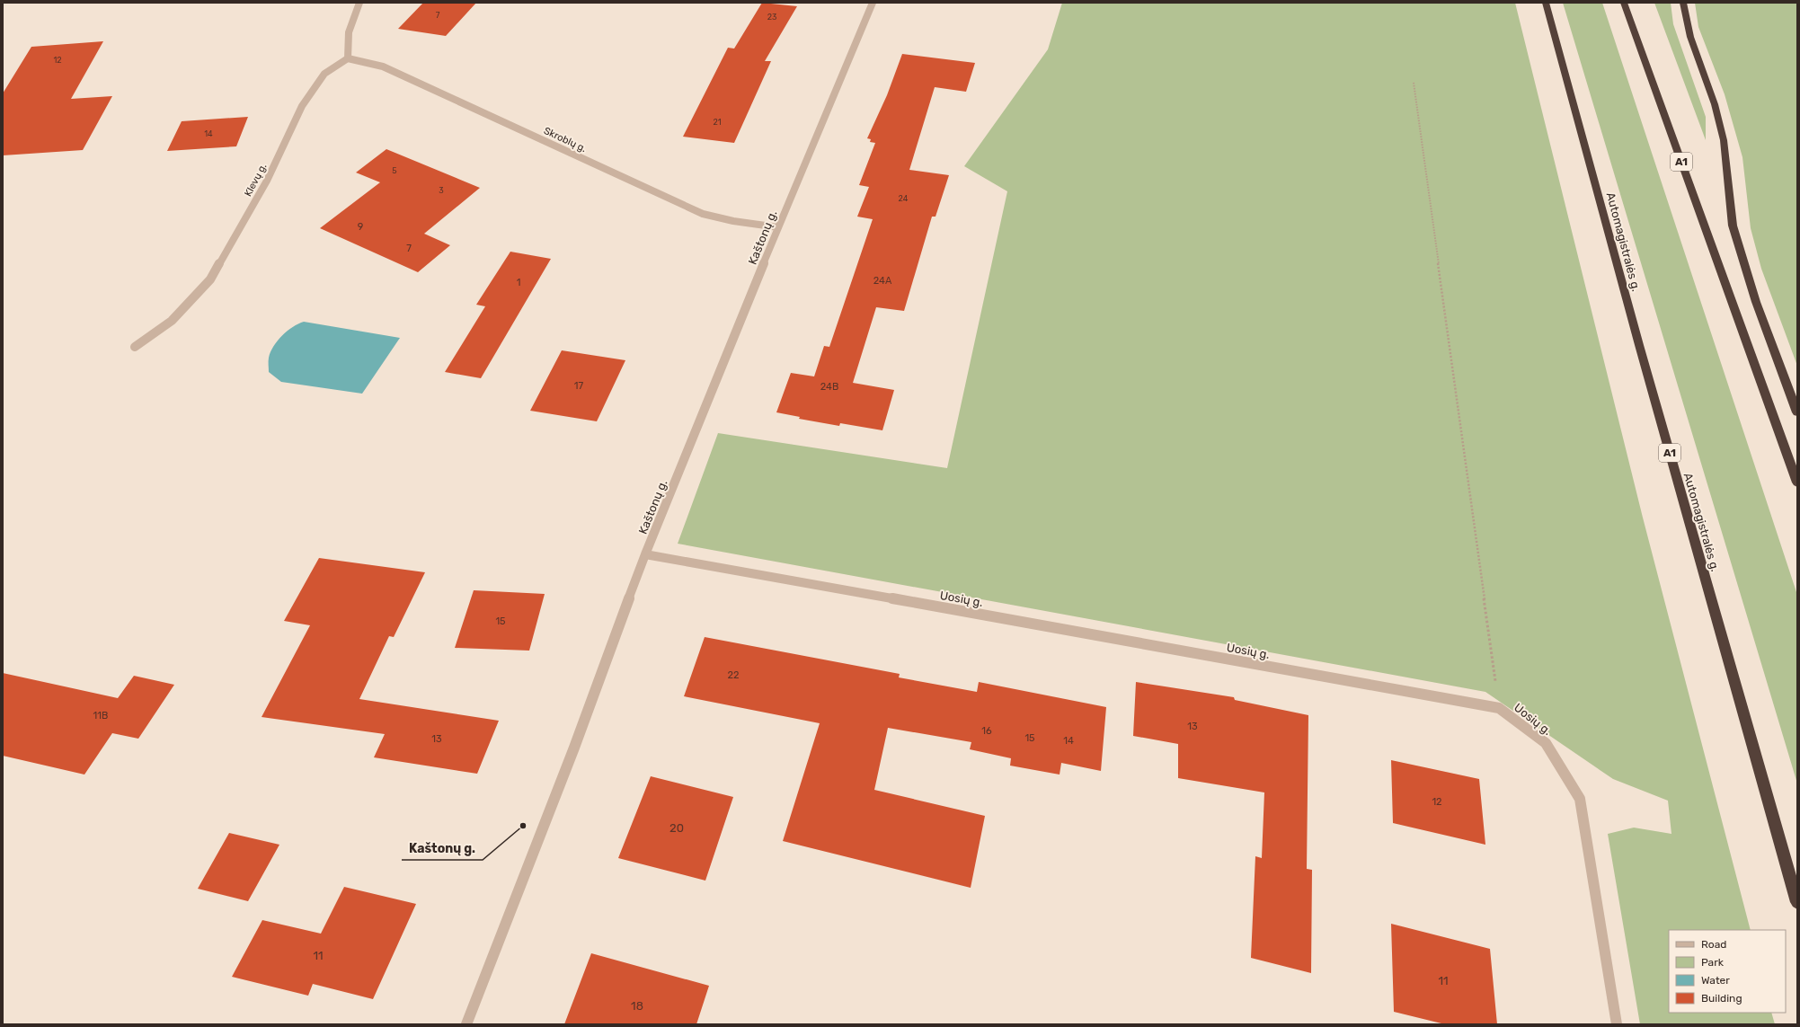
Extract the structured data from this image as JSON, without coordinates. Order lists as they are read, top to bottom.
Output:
{
  "streets": {
    "highway": ["A1", "Automagistralės g."],
    "street": [
      "Skroblų g.",
      "Klevų g.",
      "Kaštonų g.",
      "Uosių g."
    ]
  },
  "crossings": [
    ["Skroblų g.", "Klevų g."],
    ["Skroblų g.", "Kaštonų g."],
    ["Kaštonų g.", "Uosių g."]
  ],
  "places": ["Kaštonų g."],
  "house_numbers": [
    "7",
    "23",
    "12",
    "21",
    "14",
    "5",
    "3",
    "24",
    "9",
    "7",
    "24A",
    "1",
    "17",
    "24B",
    "15",
    "22",
    "11B",
    "13",
    "16",
    "15",
    "13",
    "14",
    "12",
    "20",
    "11",
    "11",
    "18"
  ],
  "legend": [
    "Road",
    "Park",
    "Water",
    "Building"
  ]
}
